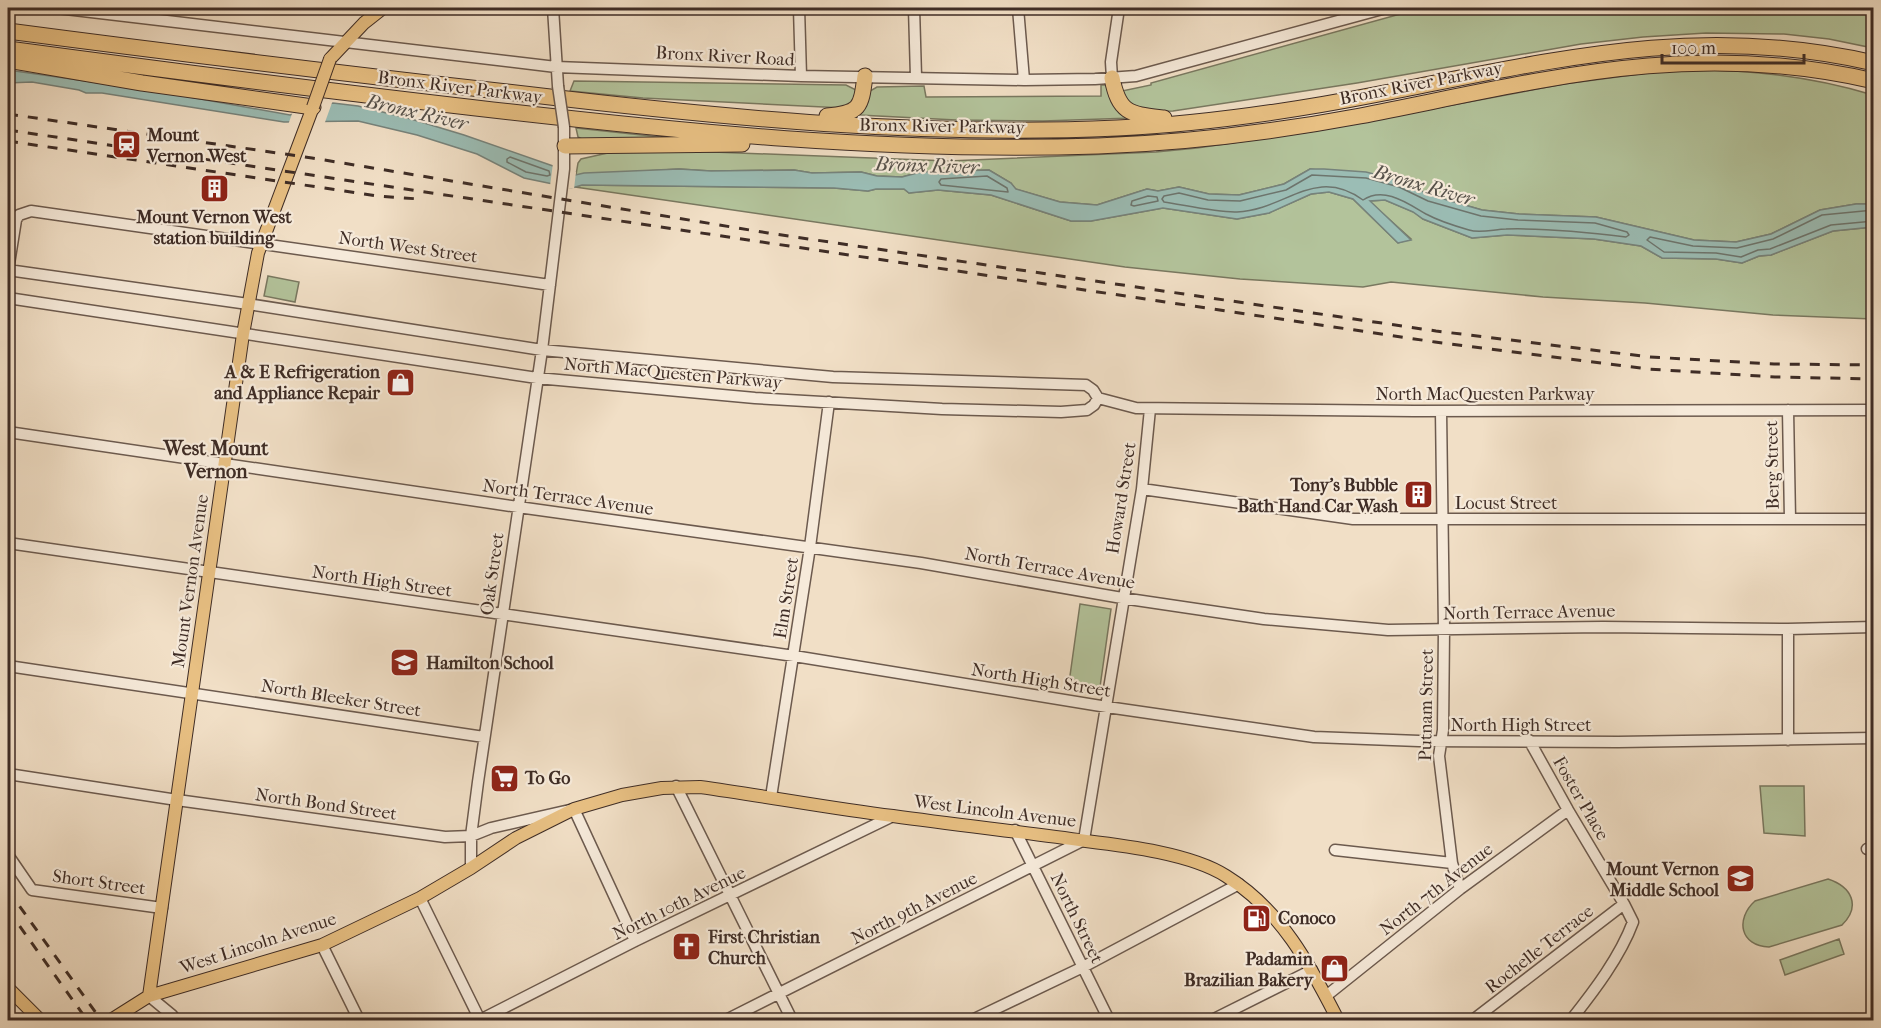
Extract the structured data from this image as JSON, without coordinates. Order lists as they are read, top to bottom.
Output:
{
  "streets": {
    "highway": ["Bronx River Parkway"],
    "main road": ["Mount Vernon Avenue", "West Lincoln Avenue"],
    "street": [
      "Bronx River Road",
      "North West Street",
      "North MacQuesten Parkway",
      "Berg Street",
      "North Terrace Avenue",
      "Howard Street",
      "Locust Street",
      "Oak Street",
      "North High Street",
      "Elm Street",
      "North Bleeker Street",
      "Putnam Street",
      "Foster Place",
      "North Bond Street",
      "Short Street",
      "North 7th Avenue",
      "North 10th Avenue",
      "North 9th Avenue",
      "North Street",
      "Rochelle Terrace"
    ]
  },
  "crossings": [
    ["Bronx River Road", "Oak Street"],
    ["Bronx River Road", "Mount Vernon Avenue"],
    ["North West Street", "North MacQuesten Parkway"],
    ["North West Street", "Oak Street"],
    ["North West Street", "Mount Vernon Avenue"],
    ["North MacQuesten Parkway", "Berg Street"],
    ["North MacQuesten Parkway", "Howard Street"],
    ["North MacQuesten Parkway", "Oak Street"],
    ["North MacQuesten Parkway", "Mount Vernon Avenue"],
    ["North MacQuesten Parkway", "Elm Street"],
    ["North MacQuesten Parkway", "Putnam Street"],
    ["Berg Street", "Locust Street"],
    ["North Terrace Avenue", "Howard Street"],
    ["North Terrace Avenue", "Oak Street"],
    ["North Terrace Avenue", "Mount Vernon Avenue"],
    ["North Terrace Avenue", "Elm Street"],
    ["North Terrace Avenue", "Putnam Street"],
    ["Howard Street", "Locust Street"],
    ["Howard Street", "North High Street"],
    ["Howard Street", "West Lincoln Avenue"],
    ["Howard Street", "North 9th Avenue"],
    ["Locust Street", "Putnam Street"],
    ["Oak Street", "North High Street"],
    ["Oak Street", "North Bleeker Street"],
    ["Oak Street", "North Bond Street"],
    ["Oak Street", "West Lincoln Avenue"],
    ["Mount Vernon Avenue", "North High Street"],
    ["Mount Vernon Avenue", "North Bleeker Street"],
    ["Mount Vernon Avenue", "North Bond Street"],
    ["Mount Vernon Avenue", "West Lincoln Avenue"],
    ["Mount Vernon Avenue", "Short Street"],
    ["North High Street", "Elm Street"],
    ["North High Street", "Putnam Street"],
    ["North High Street", "Foster Place"],
    ["Elm Street", "West Lincoln Avenue"],
    ["Putnam Street", "North 7th Avenue"],
    ["Foster Place", "North 7th Avenue"],
    ["Foster Place", "Rochelle Terrace"],
    ["North Bond Street", "West Lincoln Avenue"],
    ["West Lincoln Avenue", "North 7th Avenue"],
    ["West Lincoln Avenue", "North 10th Avenue"],
    ["West Lincoln Avenue", "North 9th Avenue"],
    ["West Lincoln Avenue", "North Street"],
    ["North 9th Avenue", "North Street"]
  ],
  "districts": ["West Mount Vernon"],
  "water": ["Bronx River"],
  "places": {
    "station": ["Mount Vernon West"],
    "building": ["Mount Vernon West station building", "Tony's Bubble Bath Hand Car Wash"],
    "shop": ["A & E Refrigeration and Appliance Repair", "Padamin Brazilian Bakery"],
    "school or university": ["Hamilton School", "Mount Vernon Middle School"],
    "supermarket": ["To Go"],
    "fuel station": ["Conoco"],
    "church": ["First Christian Church"]
  },
  "scale_bar": "100 m"
}
